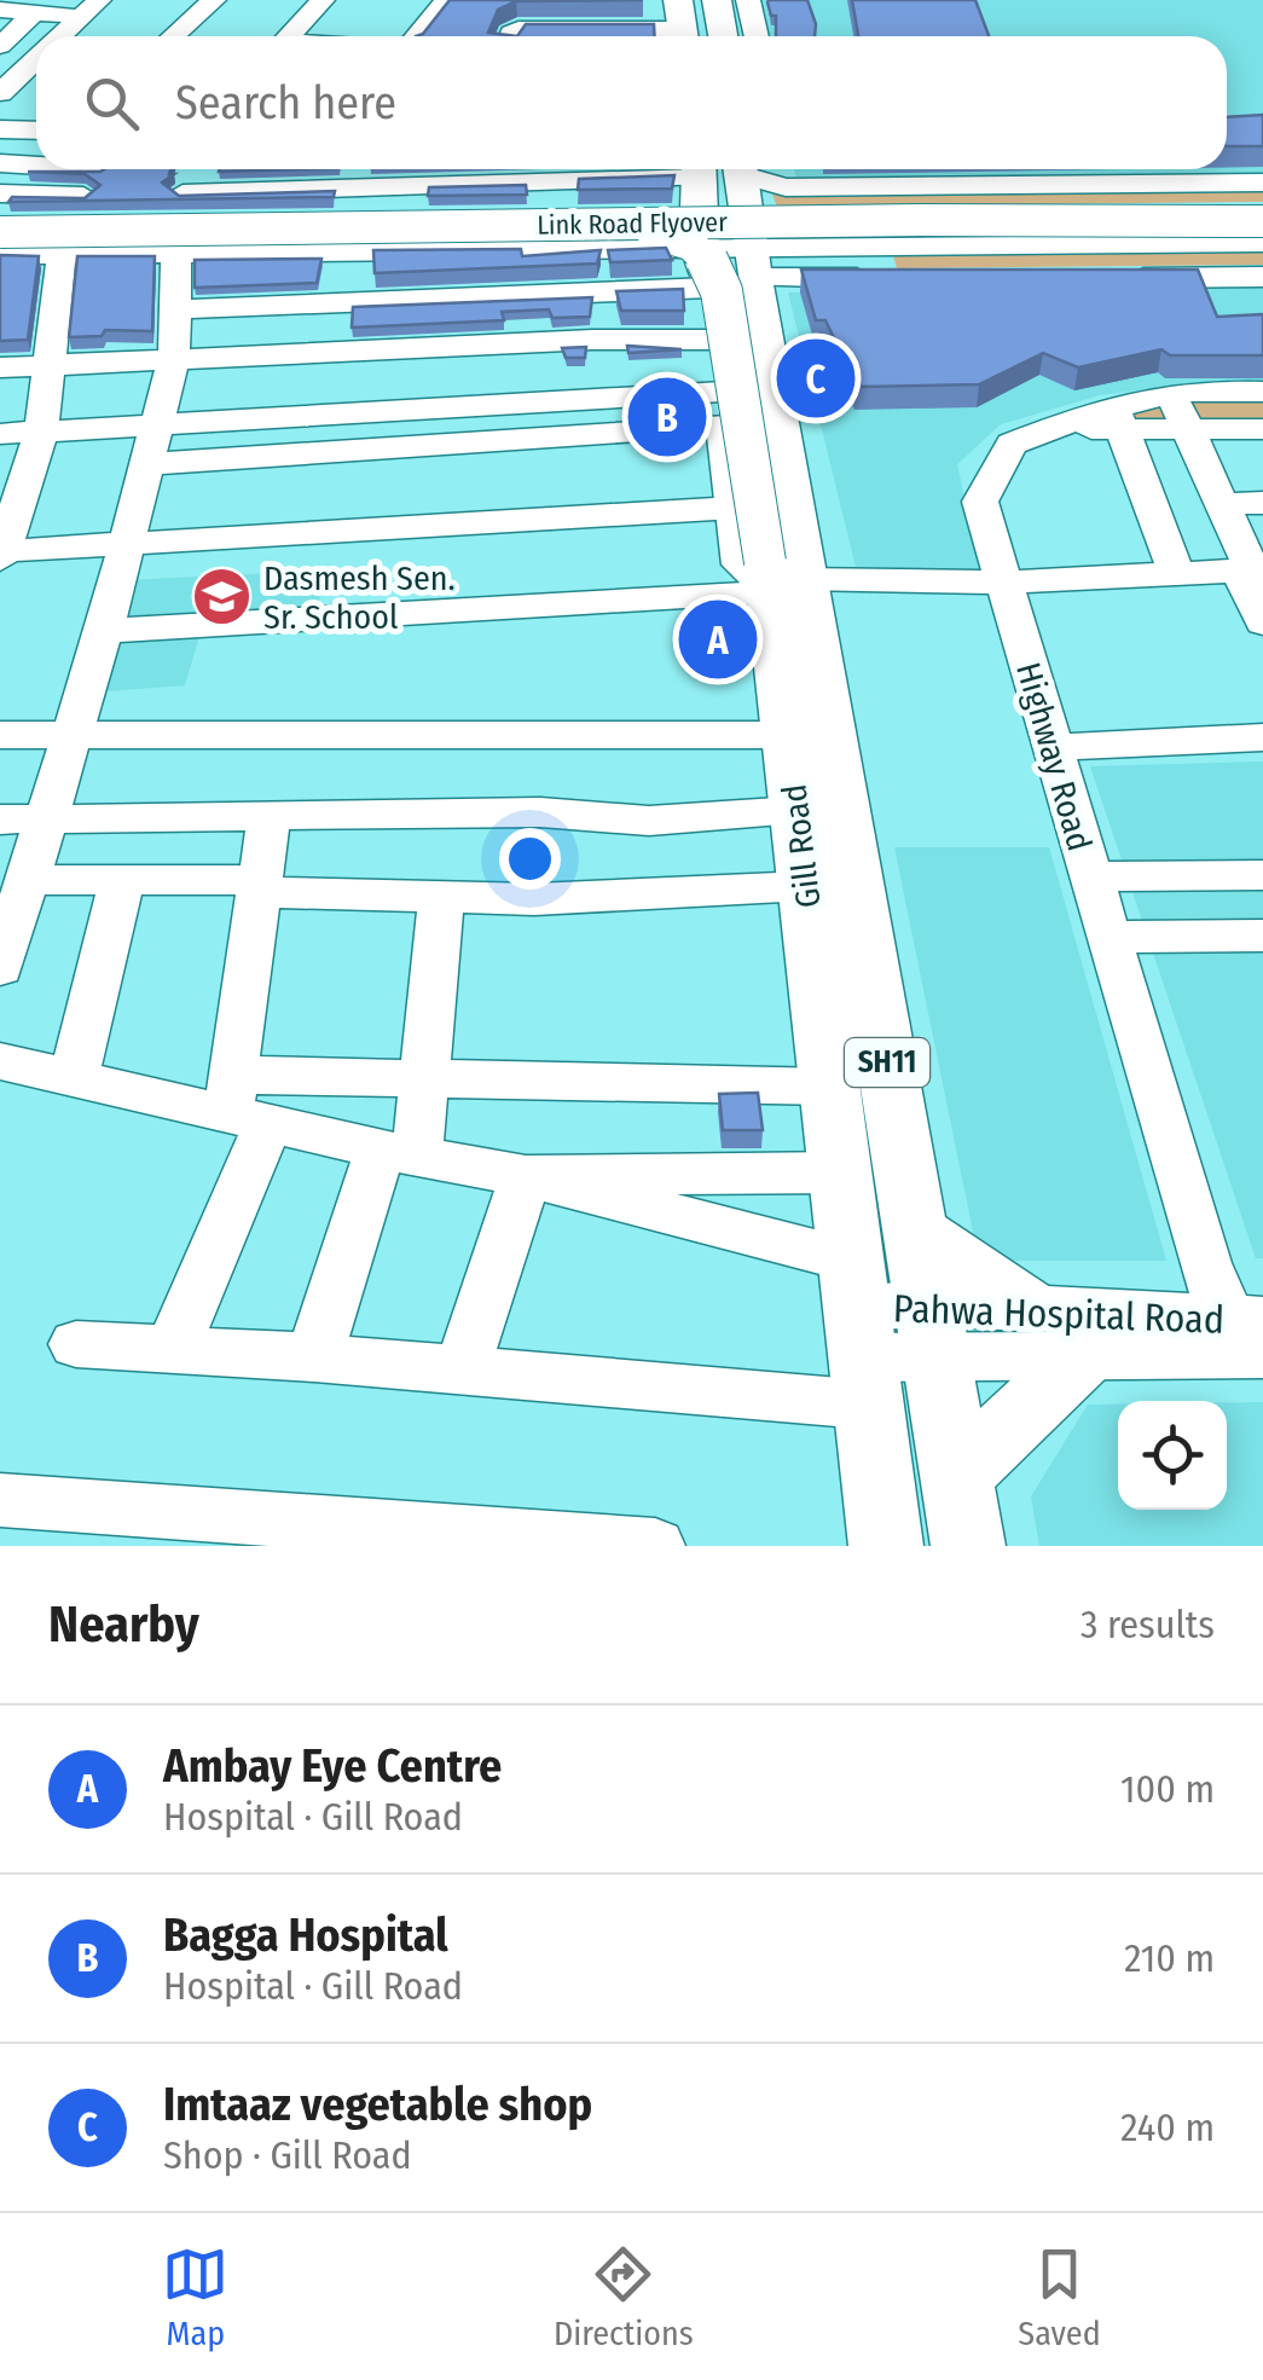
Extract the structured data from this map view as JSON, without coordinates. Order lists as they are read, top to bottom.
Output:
{
  "streets": {
    "main road": ["Link Road Flyover", "Gill Road", "SH11"],
    "street": ["Highway Road", "Pahwa Hospital Road"]
  },
  "crossings": [
    ["Highway Road", "Pahwa Hospital Road"],
    ["Gill Road", "Pahwa Hospital Road"]
  ],
  "places": {
    "school or university": ["Dasmesh Sen. Sr. School"]
  },
  "page": {
    "search": "Search here",
    "pins": ["C", "B", "A"],
    "heading": ["Nearby", "3 results"],
    "list": [
      {
        "mark": "A",
        "name": "Ambay Eye Centre",
        "note": "Hospital · Gill Road",
        "value": "100 m"
      },
      {
        "mark": "B",
        "name": "Bagga Hospital",
        "note": "Hospital · Gill Road",
        "value": "210 m"
      },
      {
        "mark": "C",
        "name": "Imtaaz vegetable shop",
        "note": "Shop · Gill Road",
        "value": "240 m"
      }
    ],
    "nav": ["Map", "Directions", "Saved"]
  }
}
